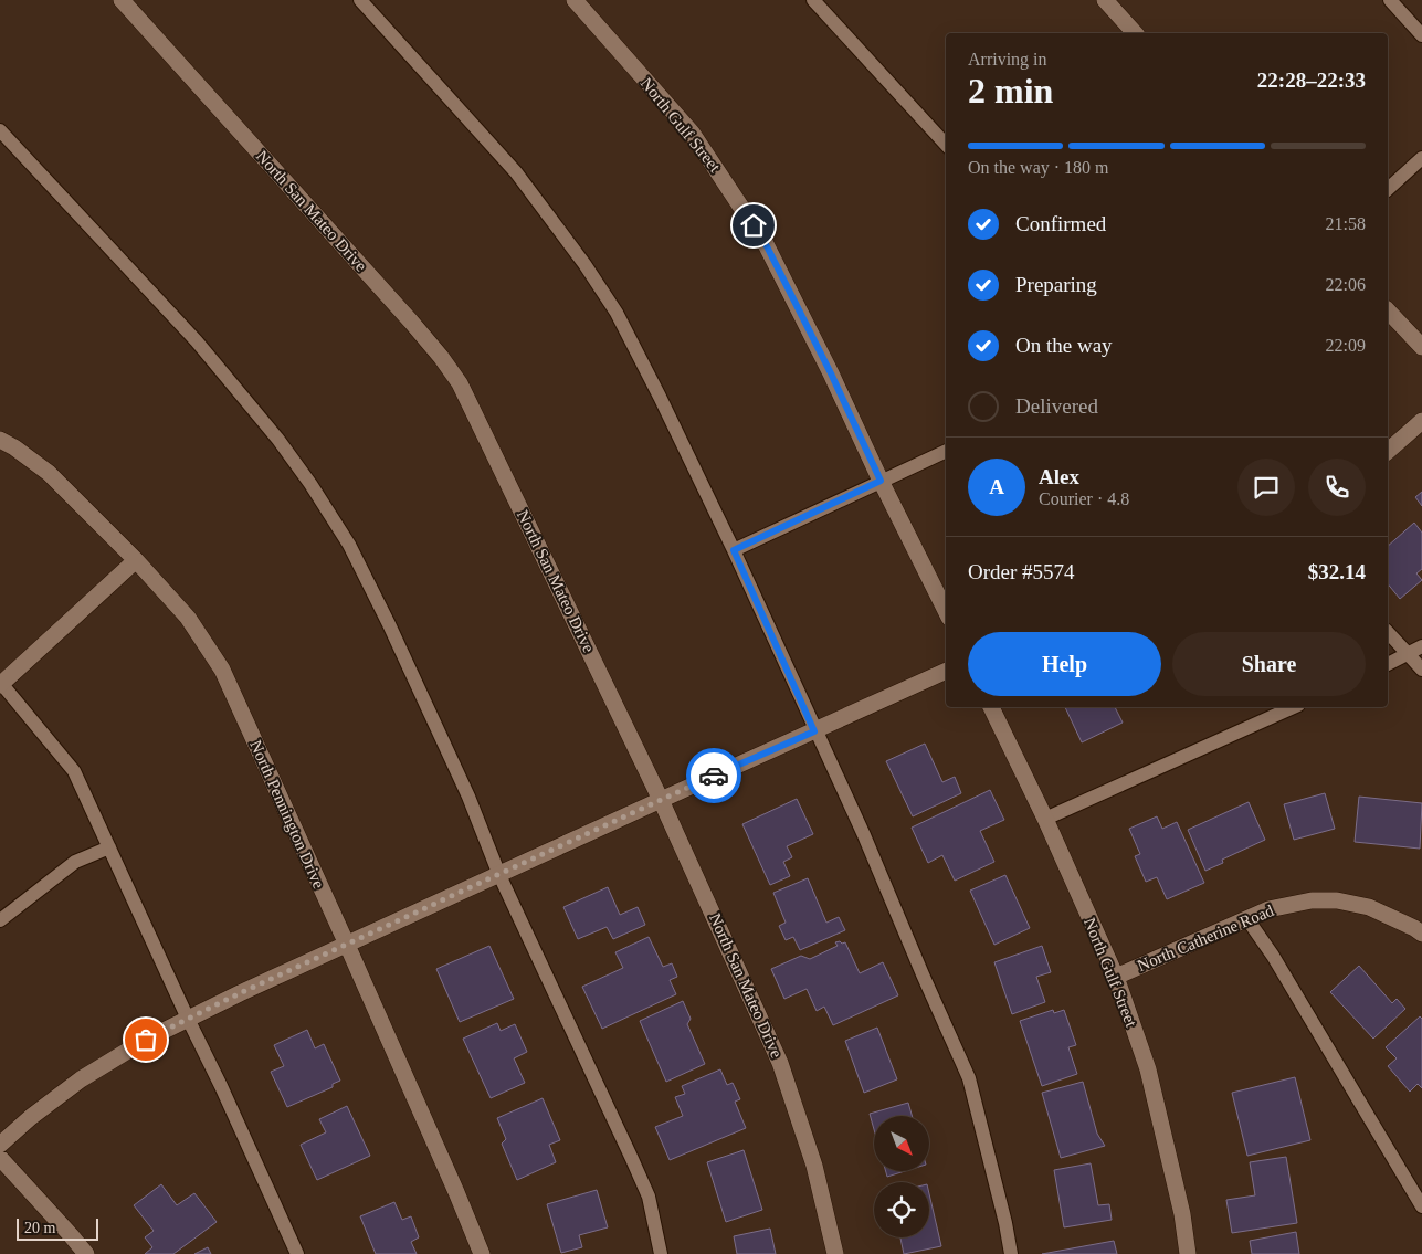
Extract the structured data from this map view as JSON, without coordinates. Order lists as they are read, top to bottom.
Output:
{
  "streets": {
    "street": [
      "North Gulf Street",
      "North San Mateo Drive",
      "North Pennington Drive",
      "North Catherine Road"
    ]
  },
  "crossings": [
    ["North Gulf Street", "North Catherine Road"]
  ],
  "scale_bar": "20 m",
  "north": "bottom right",
  "page": {
    "heading": ["2 min", "Arriving in", "22:28–22:33"],
    "panel": [
      "Alex",
      "Courier · 4.8",
      "Order #5574",
      "$32.14"
    ],
    "bar": "On the way · 180 m",
    "list": [
      ["Confirmed", "21:58"],
      ["Preparing", "22:06"],
      ["On the way", "22:09"],
      "Delivered"
    ],
    "round": "A",
    "buttons": ["Help", "Share"],
    "scale": "20 m"
  }
}
